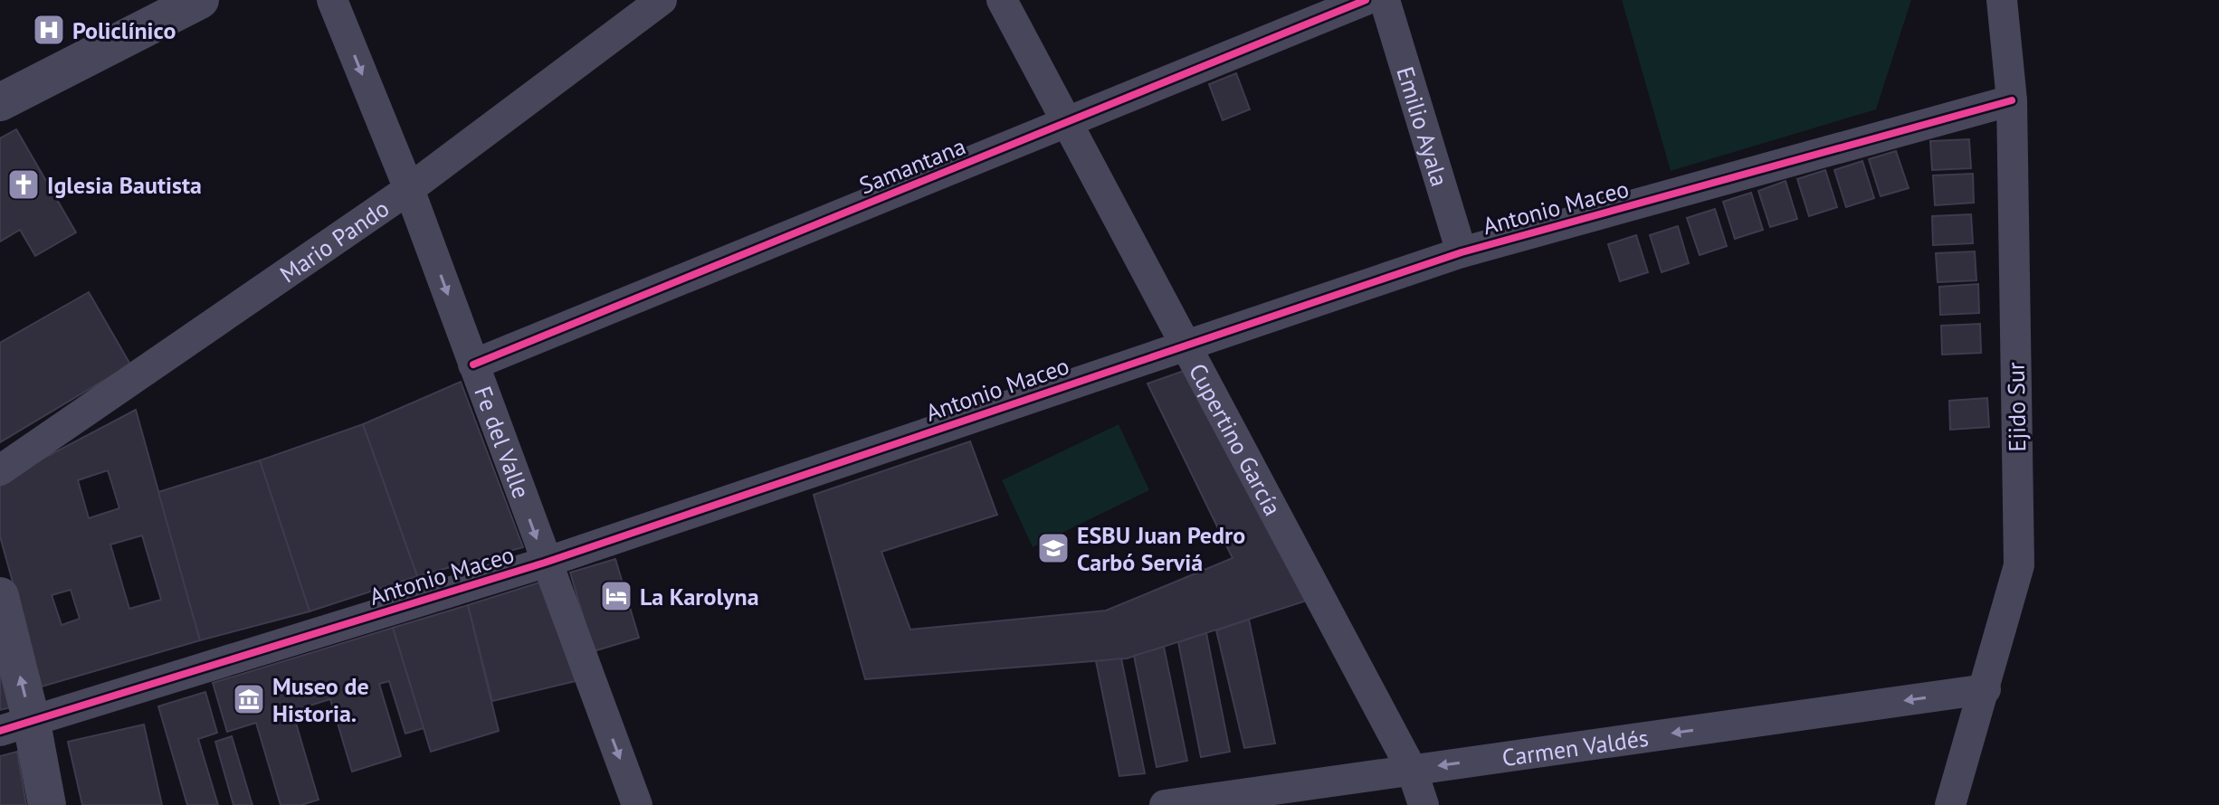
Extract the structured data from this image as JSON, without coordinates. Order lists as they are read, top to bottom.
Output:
{
  "streets": {
    "street": [
      "Emilio Ayala",
      "Samantana",
      "Antonio Maceo",
      "Mario Pando",
      "Ejido Sur",
      "Cupertino García",
      "Fe del Valle",
      "Carmen Valdés"
    ]
  },
  "crossings": [
    ["Emilio Ayala", "Antonio Maceo"],
    ["Samantana", "Cupertino García"],
    ["Samantana", "Fe del Valle"],
    ["Antonio Maceo", "Ejido Sur"],
    ["Antonio Maceo", "Cupertino García"],
    ["Antonio Maceo", "Fe del Valle"],
    ["Mario Pando", "Fe del Valle"],
    ["Ejido Sur", "Carmen Valdés"],
    ["Cupertino García", "Carmen Valdés"]
  ],
  "one_way": ["Fe del Valle", "Carmen Valdés"],
  "places": {
    "hospital": ["Policlínico"],
    "church": ["Iglesia Bautista"],
    "school or university": ["ESBU Juan Pedro Carbó Serviá"],
    "hotel": ["La Karolyna"],
    "museum": ["Museo de Historia."]
  }
}
